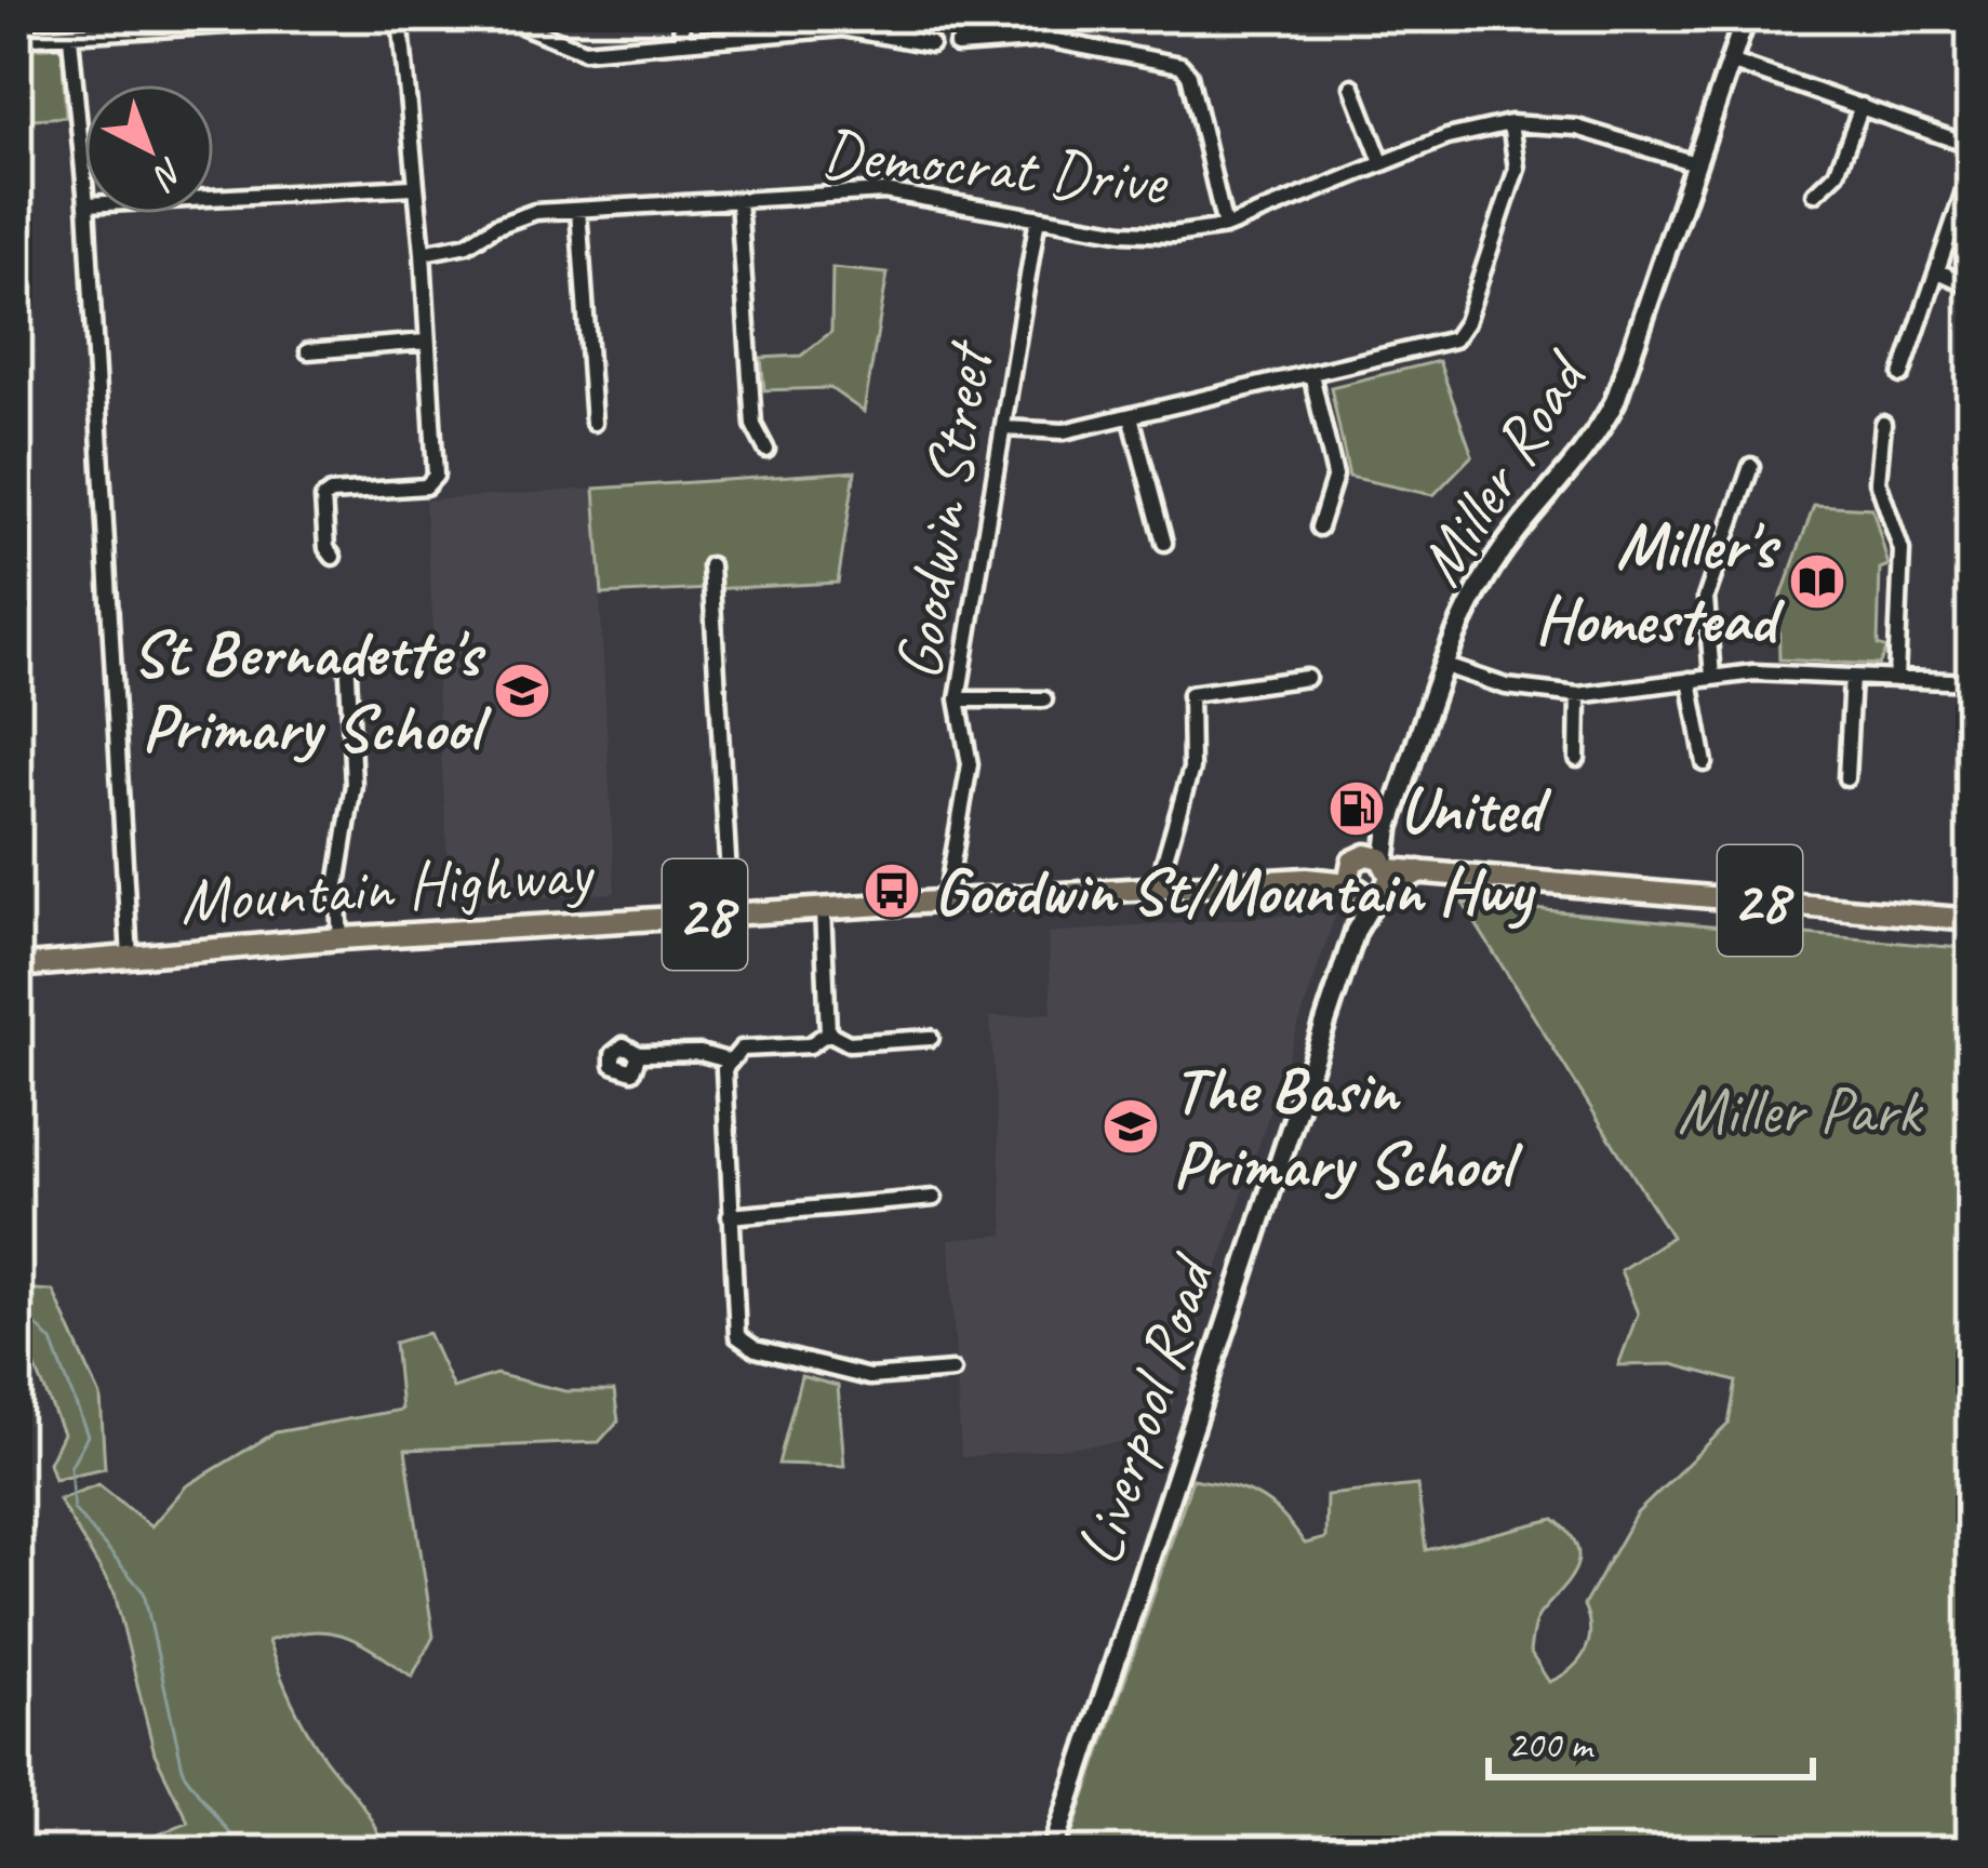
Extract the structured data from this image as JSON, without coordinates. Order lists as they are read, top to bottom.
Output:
{
  "streets": {
    "main road": [
      "Miller Road",
      "Mountain Highway",
      "28",
      "Liverpool Road"
    ],
    "street": ["Democrat Drive", "Goodwin Street"]
  },
  "crossings": [
    ["Democrat Drive", "Miller Road"],
    ["Democrat Drive", "Goodwin Street"],
    ["Miller Road", "28"],
    ["Miller Road", "Liverpool Road"],
    ["Goodwin Street", "Mountain Highway"],
    ["Mountain Highway", "28"],
    ["Mountain Highway", "Liverpool Road"],
    ["28", "Liverpool Road"]
  ],
  "parks": ["Miller Park"],
  "places": {
    "library": ["Miller's Homestead"],
    "school or university": ["St Bernadette's Primary School", "The Basin Primary School"],
    "fuel station": ["United"],
    "bus stop": ["Goodwin St/Mountain Hwy"]
  },
  "scale_bar": "200 m",
  "north": "bottom right"
}
